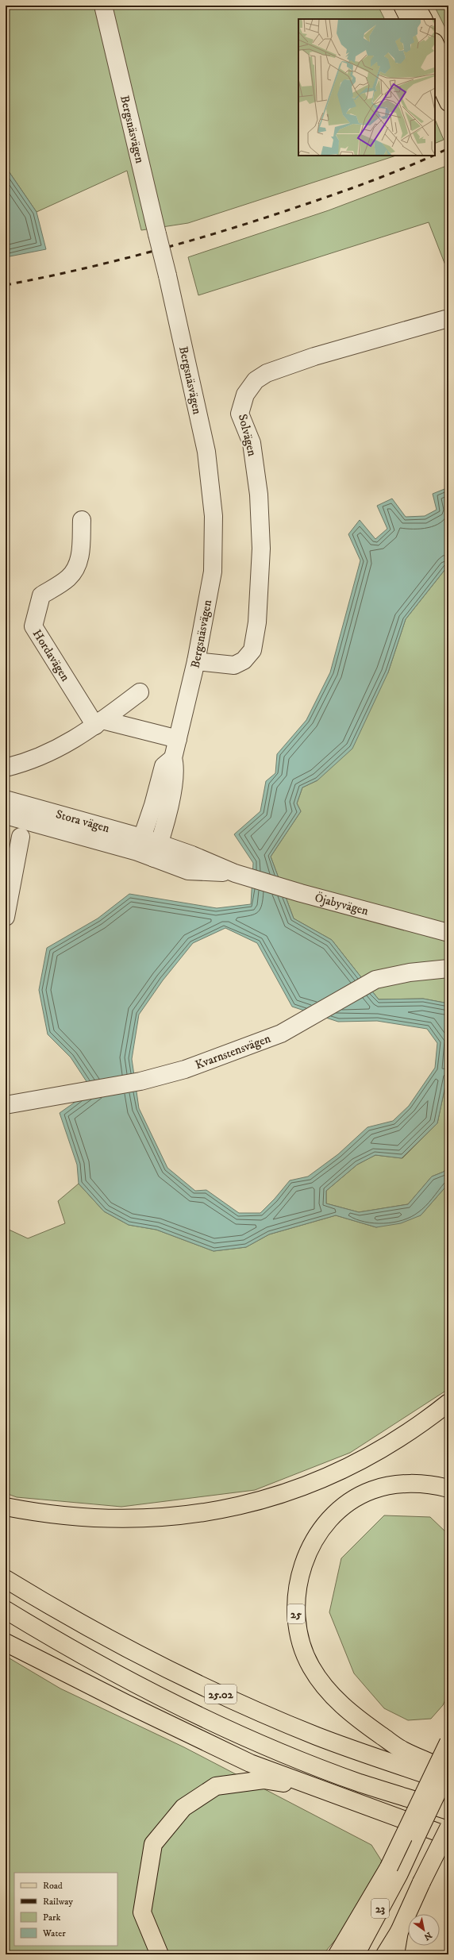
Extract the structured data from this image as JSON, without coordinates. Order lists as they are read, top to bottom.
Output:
{
  "streets": {
    "main road": ["25", "25.02", "23"],
    "street": [
      "Bergsnäsvägen",
      "Solvägen",
      "Hordavägen",
      "Stora vägen",
      "Öjabyvägen",
      "Kvarnstensvägen"
    ]
  },
  "crossings": [
    ["Bergsnäsvägen", "Solvägen"],
    ["Bergsnäsvägen", "Stora vägen"],
    ["Bergsnäsvägen", "Öjabyvägen"],
    ["Stora vägen", "Öjabyvägen"]
  ],
  "legend": [
    "Road",
    "Railway",
    "Park",
    "Water"
  ],
  "north": "bottom right"
}
